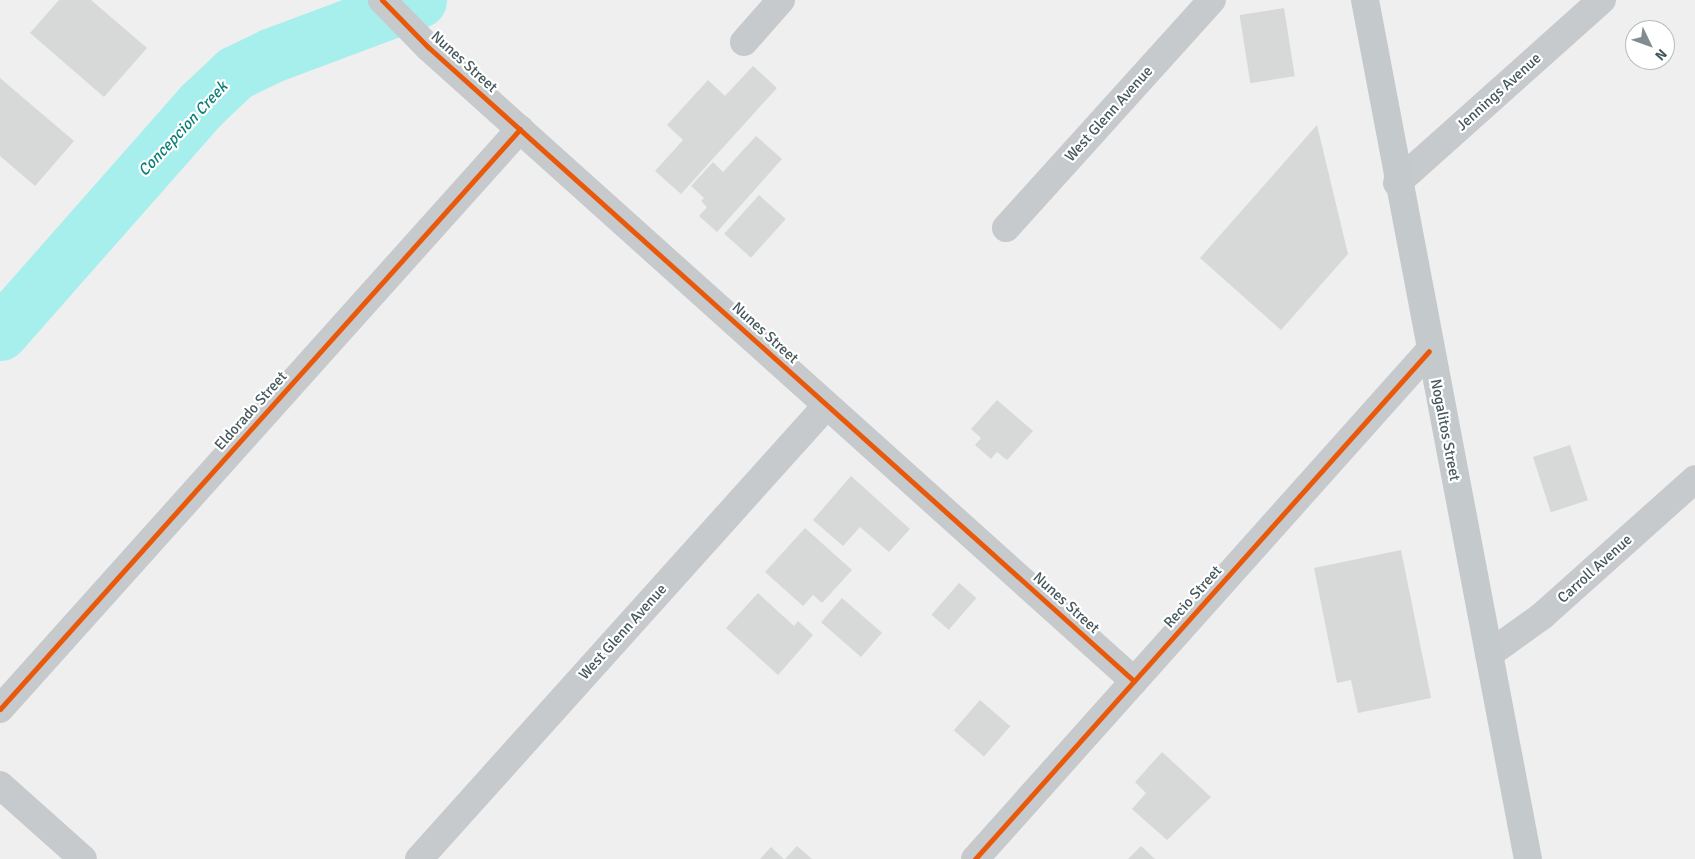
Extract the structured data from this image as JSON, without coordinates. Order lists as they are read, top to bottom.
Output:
{
  "streets": {
    "main road": ["Nogalitos Street"],
    "street": [
      "Nunes Street",
      "Jennings Avenue",
      "West Glenn Avenue",
      "Eldorado Street",
      "Carroll Avenue",
      "Recio Street"
    ]
  },
  "crossings": [
    ["Nunes Street", "West Glenn Avenue"],
    ["Nunes Street", "Eldorado Street"],
    ["Nunes Street", "Recio Street"],
    ["Jennings Avenue", "Nogalitos Street"],
    ["Nogalitos Street", "Carroll Avenue"],
    ["Nogalitos Street", "Recio Street"]
  ],
  "water": ["Concepcion Creek"],
  "north": "bottom right"
}
